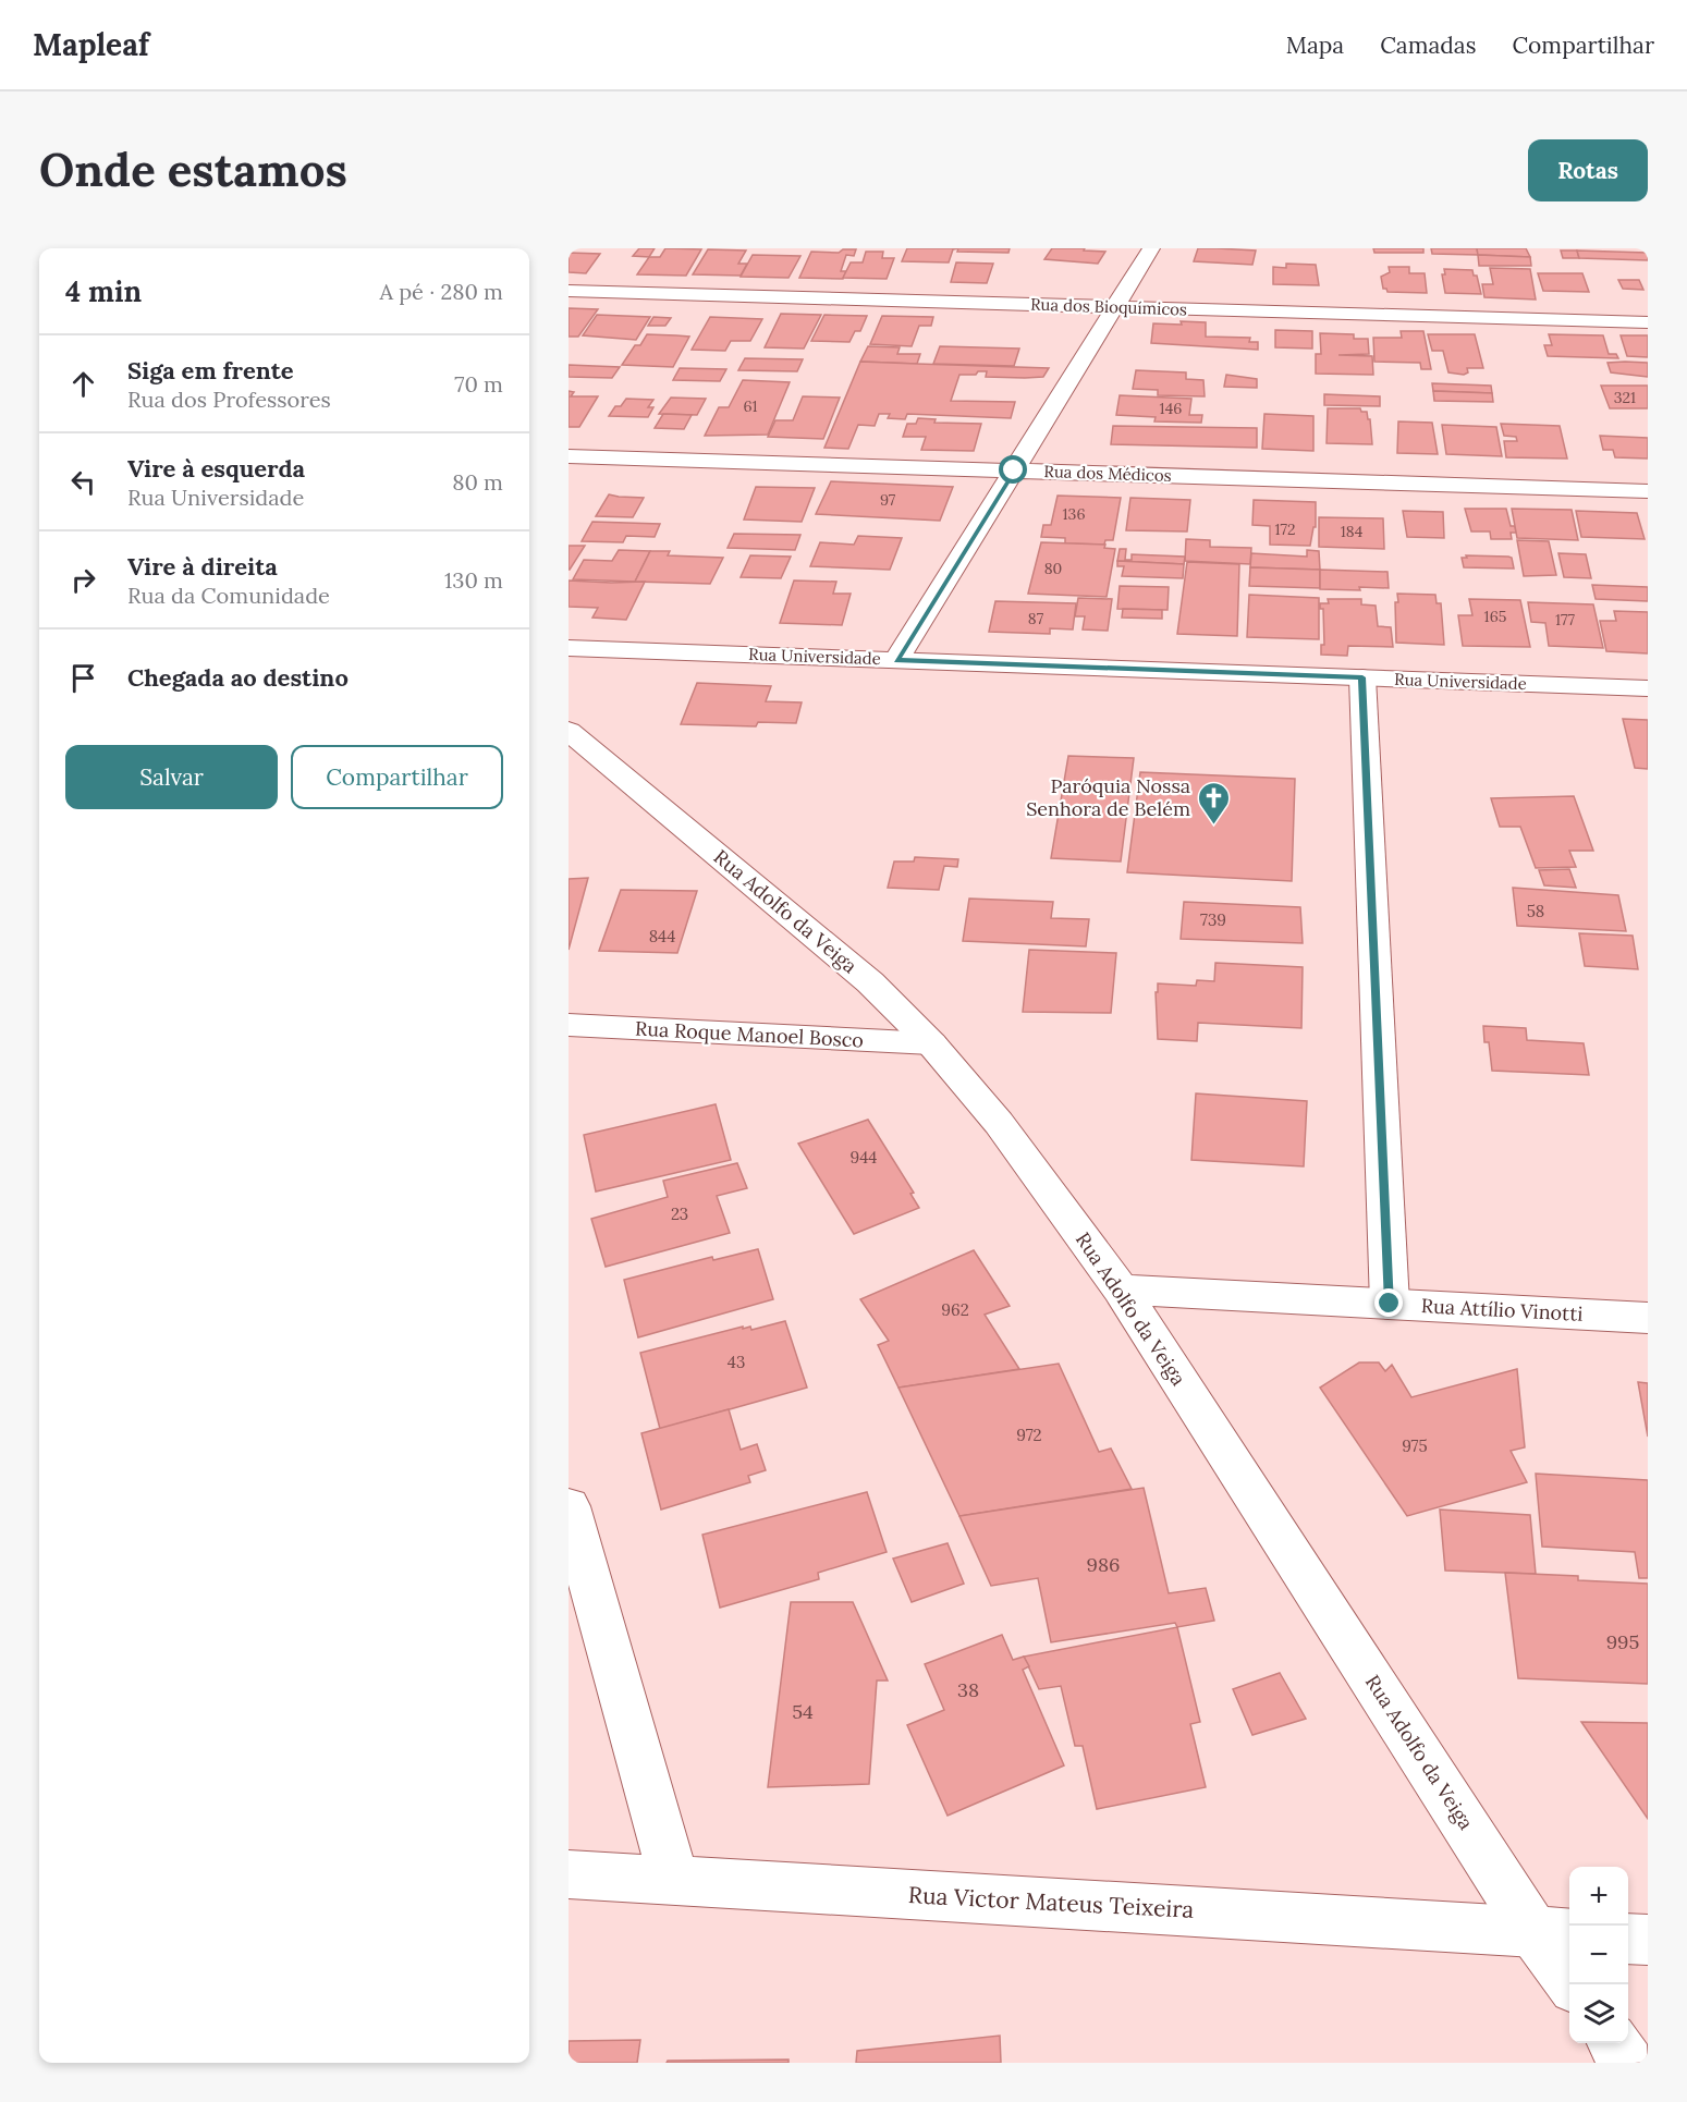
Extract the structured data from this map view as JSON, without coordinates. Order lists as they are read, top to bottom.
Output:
{
  "streets": {
    "street": [
      "Rua dos Bioquímicos",
      "Rua dos Médicos",
      "Rua Universidade",
      "Rua Adolfo da Veiga",
      "Rua Roque Manoel Bosco",
      "Rua Attílio Vinotti",
      "Rua Victor Mateus Teixeira"
    ]
  },
  "crossings": [
    ["Rua Adolfo da Veiga", "Rua Roque Manoel Bosco"],
    ["Rua Adolfo da Veiga", "Rua Attílio Vinotti"],
    ["Rua Adolfo da Veiga", "Rua Victor Mateus Teixeira"]
  ],
  "places": {
    "church": ["Paróquia Nossa Senhora de Belém"]
  },
  "house_numbers": [
    "321",
    "61",
    "146",
    "97",
    "136",
    "172",
    "184",
    "80",
    "165",
    "87",
    "177",
    "58",
    "739",
    "844",
    "944",
    "23",
    "962",
    "43",
    "972",
    "975",
    "986",
    "995",
    "38",
    "54"
  ],
  "page": {
    "header": "Mapleaf",
    "nav": ["Mapa", "Camadas", "Compartilhar"],
    "buttons": [
      "Rotas",
      ["Salvar", "Compartilhar"]
    ],
    "title": "Onde estamos",
    "heading": ["4 min", "A pé · 280 m"],
    "list": [
      ["Siga em frente", "Rua dos Professores", "70 m"],
      ["Vire à esquerda", "Rua Universidade", "80 m"],
      ["Vire à direita", "Rua da Comunidade", "130 m"],
      "Chegada ao destino"
    ],
    "map_buttons": ["+", "−"]
  }
}
